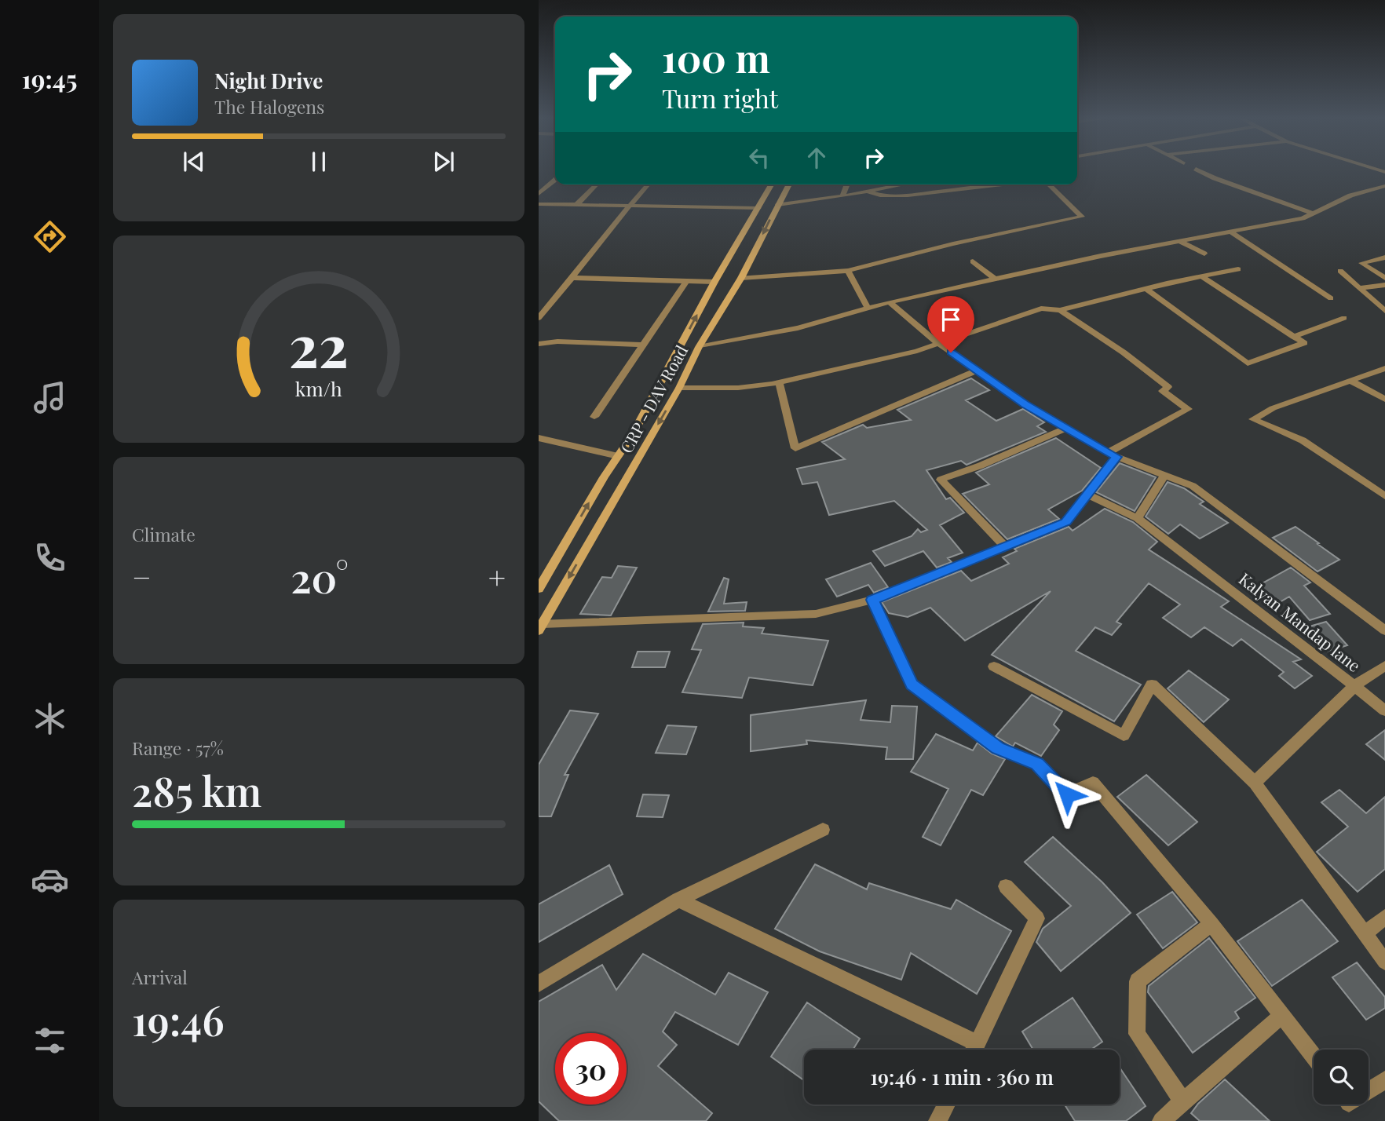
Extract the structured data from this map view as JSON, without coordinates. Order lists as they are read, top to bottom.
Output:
{
  "streets": {
    "street": ["CRP - DAV Road", "Kalyan Mandap lane"]
  },
  "page": {
    "tabs": "19:45",
    "turn": ["100 m", "Turn right"],
    "song": ["Night Drive", "The Halogens"],
    "tile": [
      "Climate",
      ["Range · 57%", "285 km"],
      ["Arrival", "19:46"]
    ],
    "heat": ["−", "20°", "+"],
    "limit": "30",
    "trip": "19:46 · 1 min · 360 m",
    "gauge": ["22", "km/h"]
  }
}
